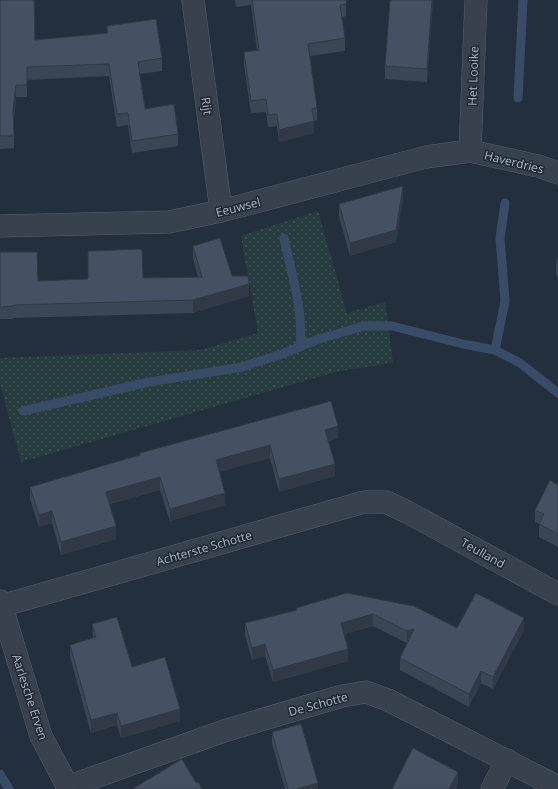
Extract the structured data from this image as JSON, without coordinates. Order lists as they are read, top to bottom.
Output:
{
  "streets": {
    "street": [
      "Het Looike",
      "Rijt",
      "Haverdries",
      "Eeuwsel",
      "Achterste Schotte",
      "Teulland",
      "Aarlesche Erven",
      "De Schotte"
    ]
  },
  "crossings": [
    ["Het Looike", "Haverdries"],
    ["Het Looike", "Eeuwsel"],
    ["Rijt", "Eeuwsel"],
    ["Haverdries", "Eeuwsel"],
    ["Achterste Schotte", "Teulland"],
    ["Achterste Schotte", "Aarlesche Erven"],
    ["Aarlesche Erven", "De Schotte"]
  ]
}
